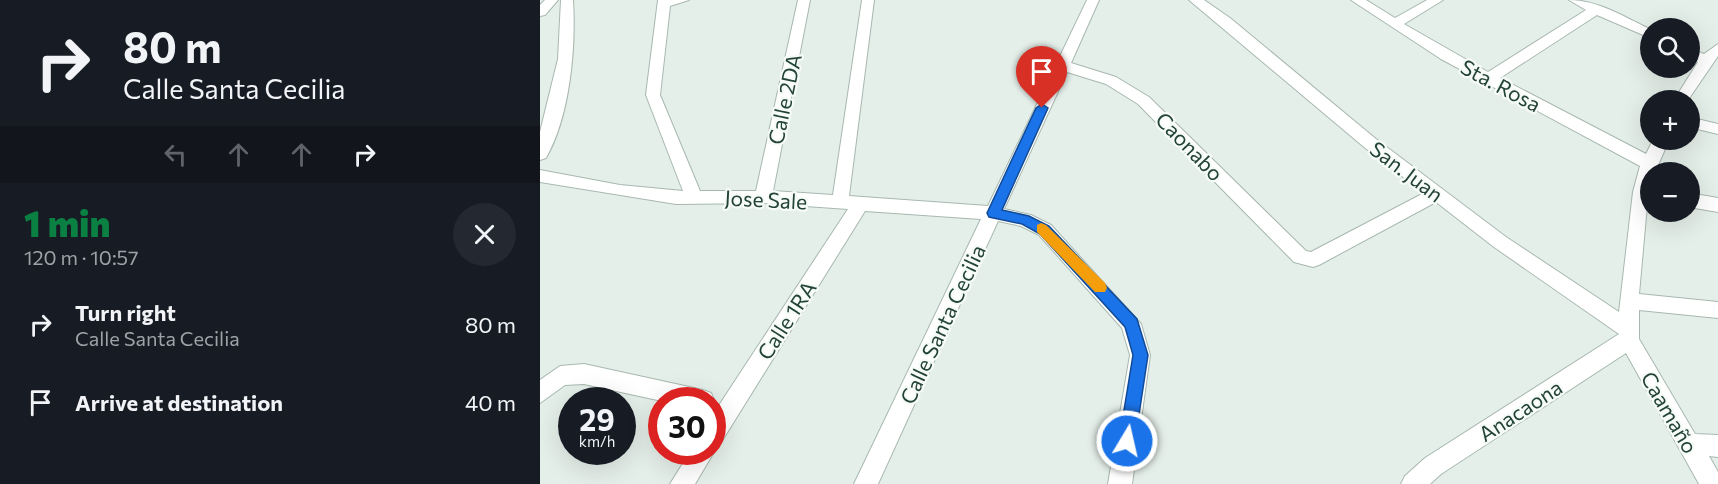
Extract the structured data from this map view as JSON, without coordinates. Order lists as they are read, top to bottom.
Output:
{
  "streets": {
    "street": [
      "Sta. Rosa",
      "Calle 2DA",
      "Caonabo",
      "San. Juan",
      "Jose Sale",
      "Calle 1RA",
      "Calle Santa Cecilia",
      "Anacaona",
      "Caamaño"
    ]
  },
  "crossings": [
    ["Calle 2DA", "Jose Sale"],
    ["Caonabo", "San. Juan"],
    ["Caonabo", "Calle Santa Cecilia"],
    ["San. Juan", "Anacaona"],
    ["San. Juan", "Caamaño"],
    ["Jose Sale", "Calle 1RA"],
    ["Jose Sale", "Calle Santa Cecilia"],
    ["Anacaona", "Caamaño"]
  ],
  "page": {
    "turn": ["80 m", "Calle Santa Cecilia"],
    "map_buttons": ["+", "−"],
    "heading": ["1 min", "120 m · 10:57"],
    "list": [
      {
        "name": "Turn right",
        "note": "Calle Santa Cecilia",
        "value": "80 m"
      },
      {
        "name": "Arrive at destination",
        "value": "40 m"
      }
    ],
    "speed": "29 km/h",
    "limit": "30"
  }
}
